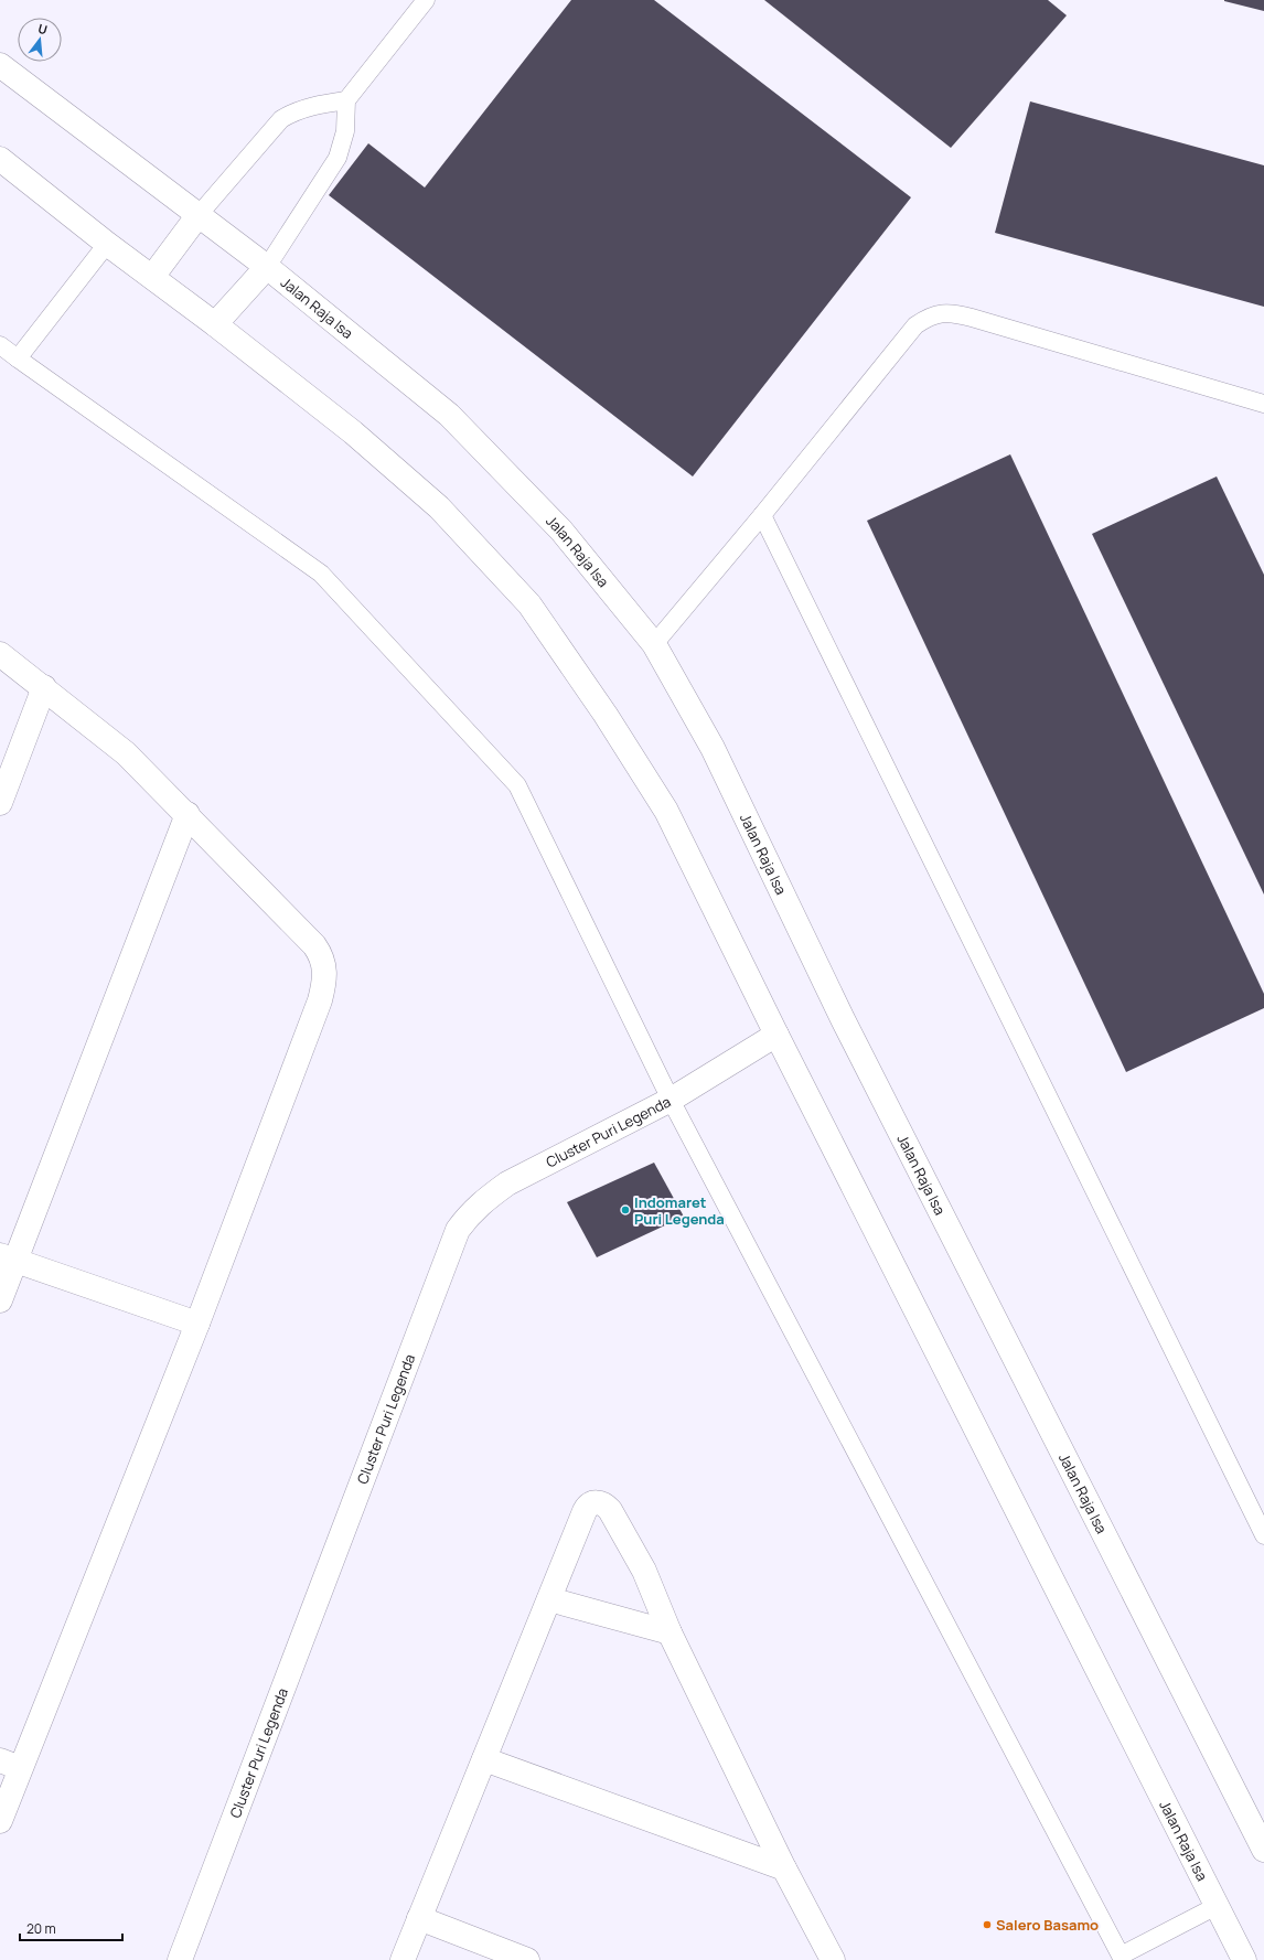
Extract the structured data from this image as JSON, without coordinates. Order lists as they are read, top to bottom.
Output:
{
  "streets": {
    "street": ["Jalan Raja Isa", "Cluster Puri Legenda"]
  },
  "crossings": [
    ["Jalan Raja Isa", "Cluster Puri Legenda"]
  ],
  "places": ["Indomaret Puri Legenda", "Salero Basamo"],
  "scale_bar": "20 m",
  "north": "top"
}
